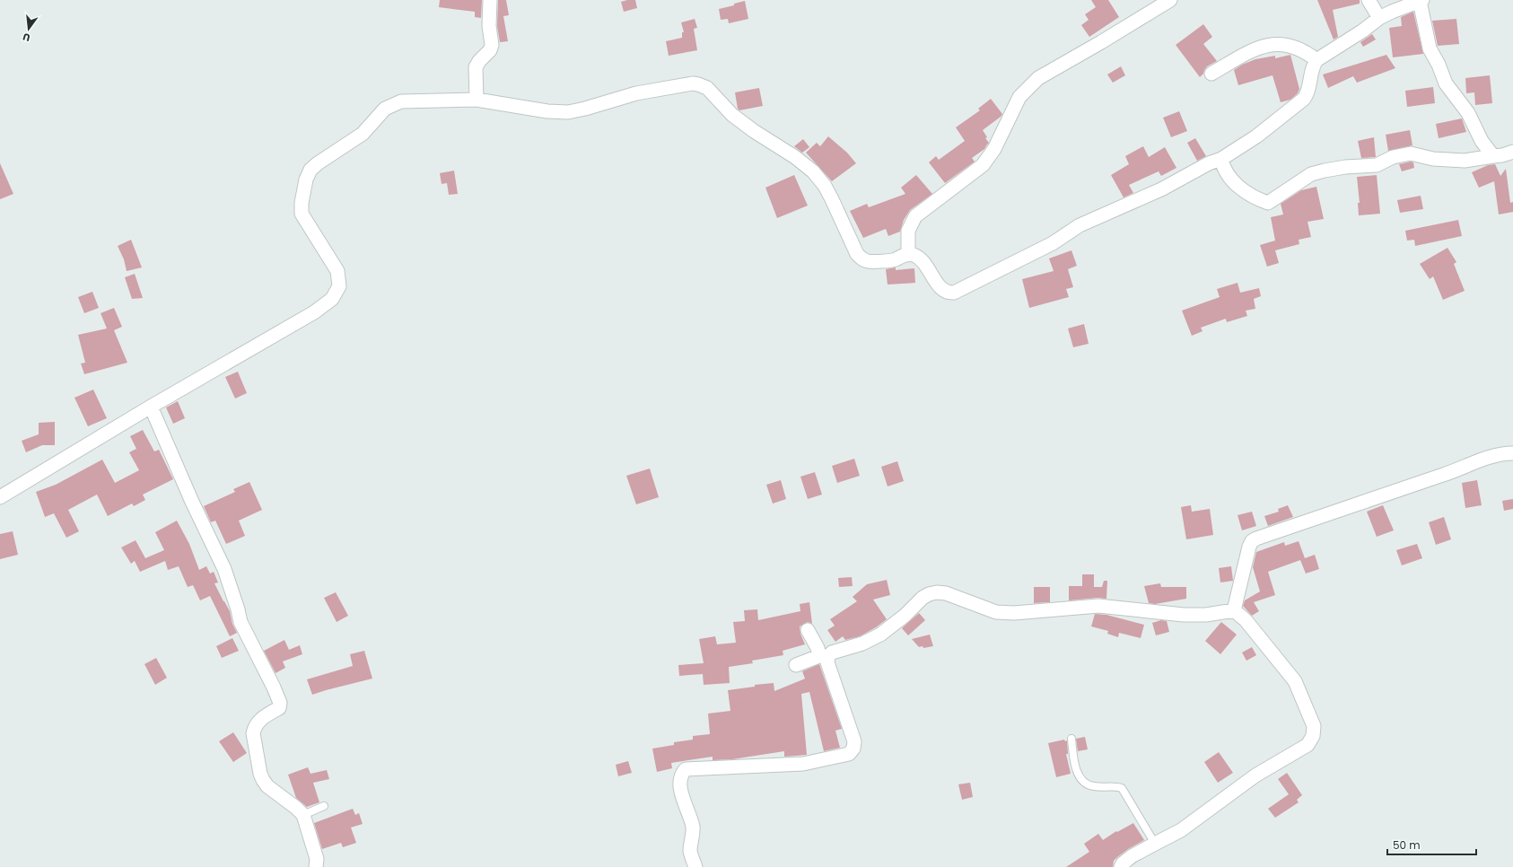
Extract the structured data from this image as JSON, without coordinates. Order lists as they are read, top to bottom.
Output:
{
  "scale_bar": "50 m",
  "north": "bottom"
}
